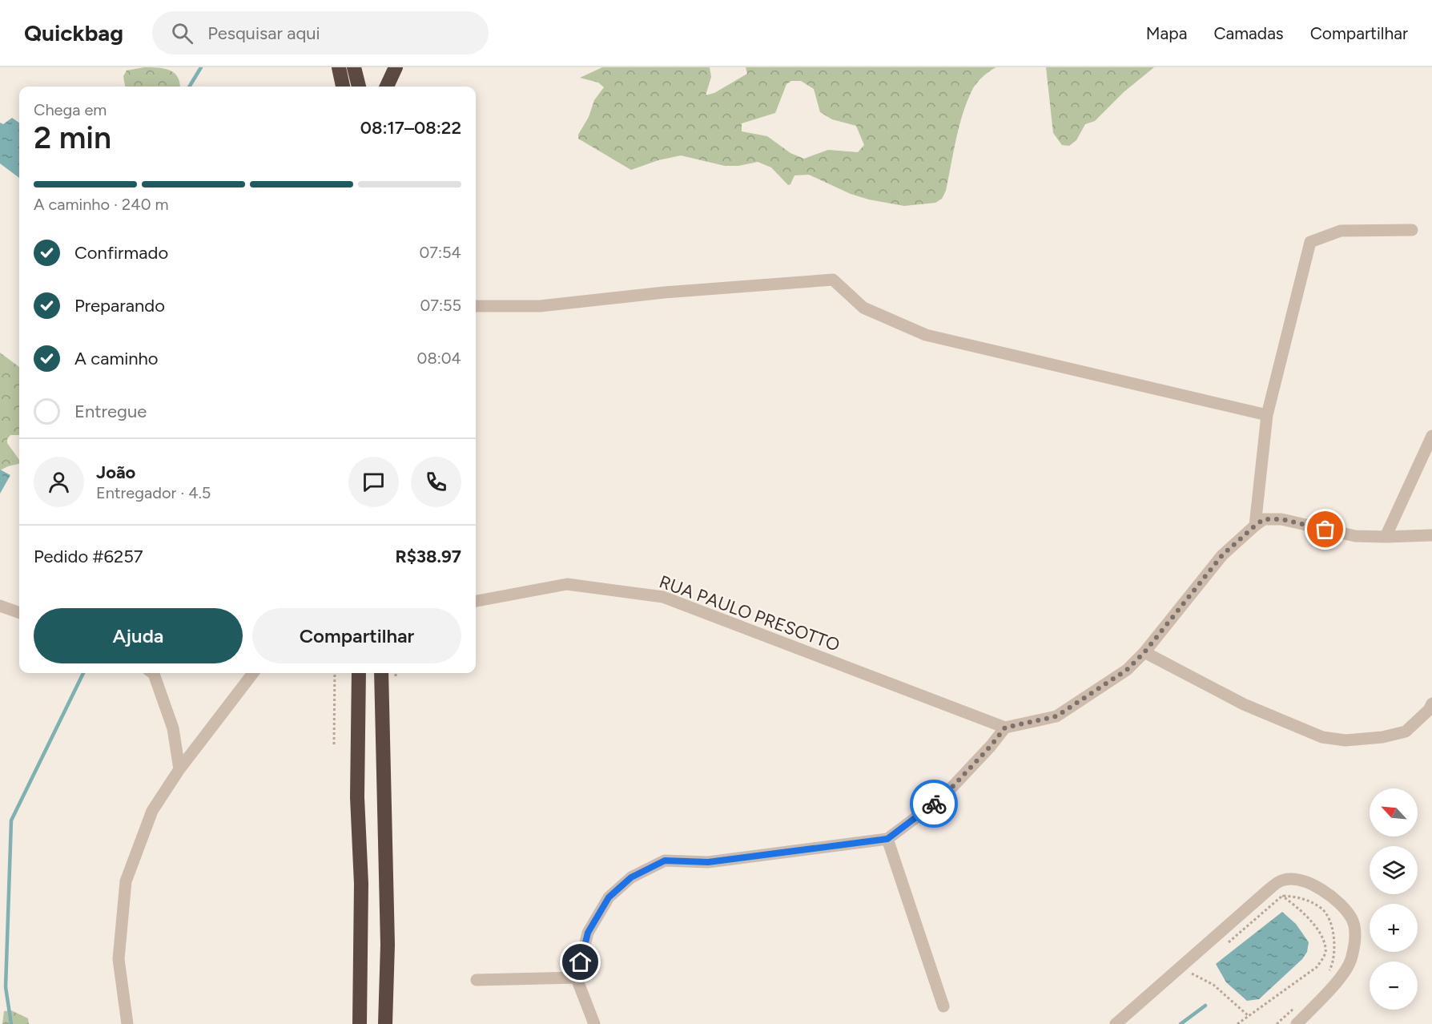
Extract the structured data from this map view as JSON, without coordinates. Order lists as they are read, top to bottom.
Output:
{
  "streets": {
    "street": ["RUA PAULO PRESOTTO"]
  },
  "north": "top left",
  "page": {
    "header": "Quickbag",
    "search": "Pesquisar aqui",
    "nav": ["Mapa", "Camadas", "Compartilhar"],
    "heading": ["2 min", "Chega em", "08:17–08:22"],
    "panel": [
      "João",
      "Entregador · 4.5",
      "Pedido #6257",
      "R$38.97"
    ],
    "bar": "A caminho · 240 m",
    "list": [
      ["Confirmado", "07:54"],
      ["Preparando", "07:55"],
      ["A caminho", "08:04"],
      "Entregue"
    ],
    "buttons": ["Ajuda", "Compartilhar"],
    "map_buttons": ["+", "−"]
  }
}
